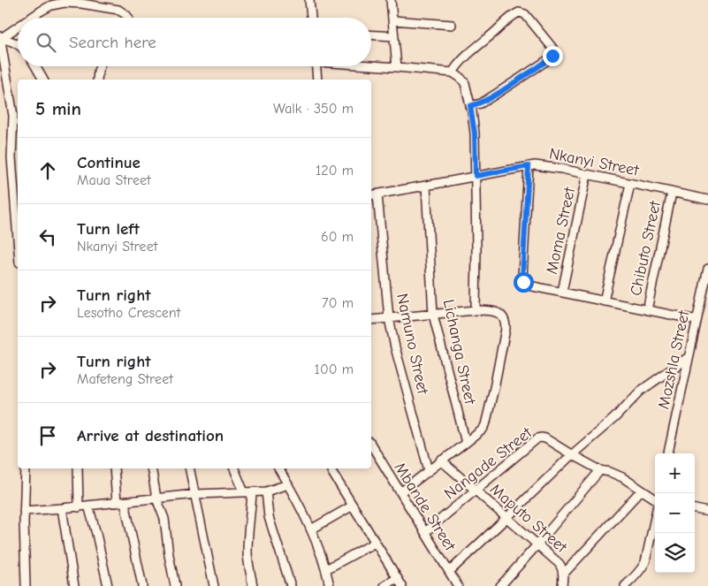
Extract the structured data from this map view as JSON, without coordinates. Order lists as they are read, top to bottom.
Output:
{
  "streets": {
    "street": [
      "Nkanyi Street",
      "Moma Street",
      "Chibuto Street",
      "Namuno Street",
      "Lichanga Street",
      "Mozshla Street",
      "Nangade Street",
      "Mbande Street",
      "Maputo Street"
    ]
  },
  "crossings": [
    ["Nkanyi Street", "Moma Street"],
    ["Nkanyi Street", "Chibuto Street"],
    ["Nkanyi Street", "Namuno Street"],
    ["Nkanyi Street", "Lichanga Street"],
    ["Nangade Street", "Mbande Street"],
    ["Nangade Street", "Maputo Street"]
  ],
  "page": {
    "search": "Search here",
    "heading": ["5 min", "Walk · 350 m"],
    "list": [
      ["Continue", "Maua Street", "120 m"],
      ["Turn left", "Nkanyi Street", "60 m"],
      ["Turn right", "Lesotho Crescent", "70 m"],
      ["Turn right", "Mafeteng Street", "100 m"],
      "Arrive at destination"
    ],
    "map_buttons": ["+", "−"]
  }
}
